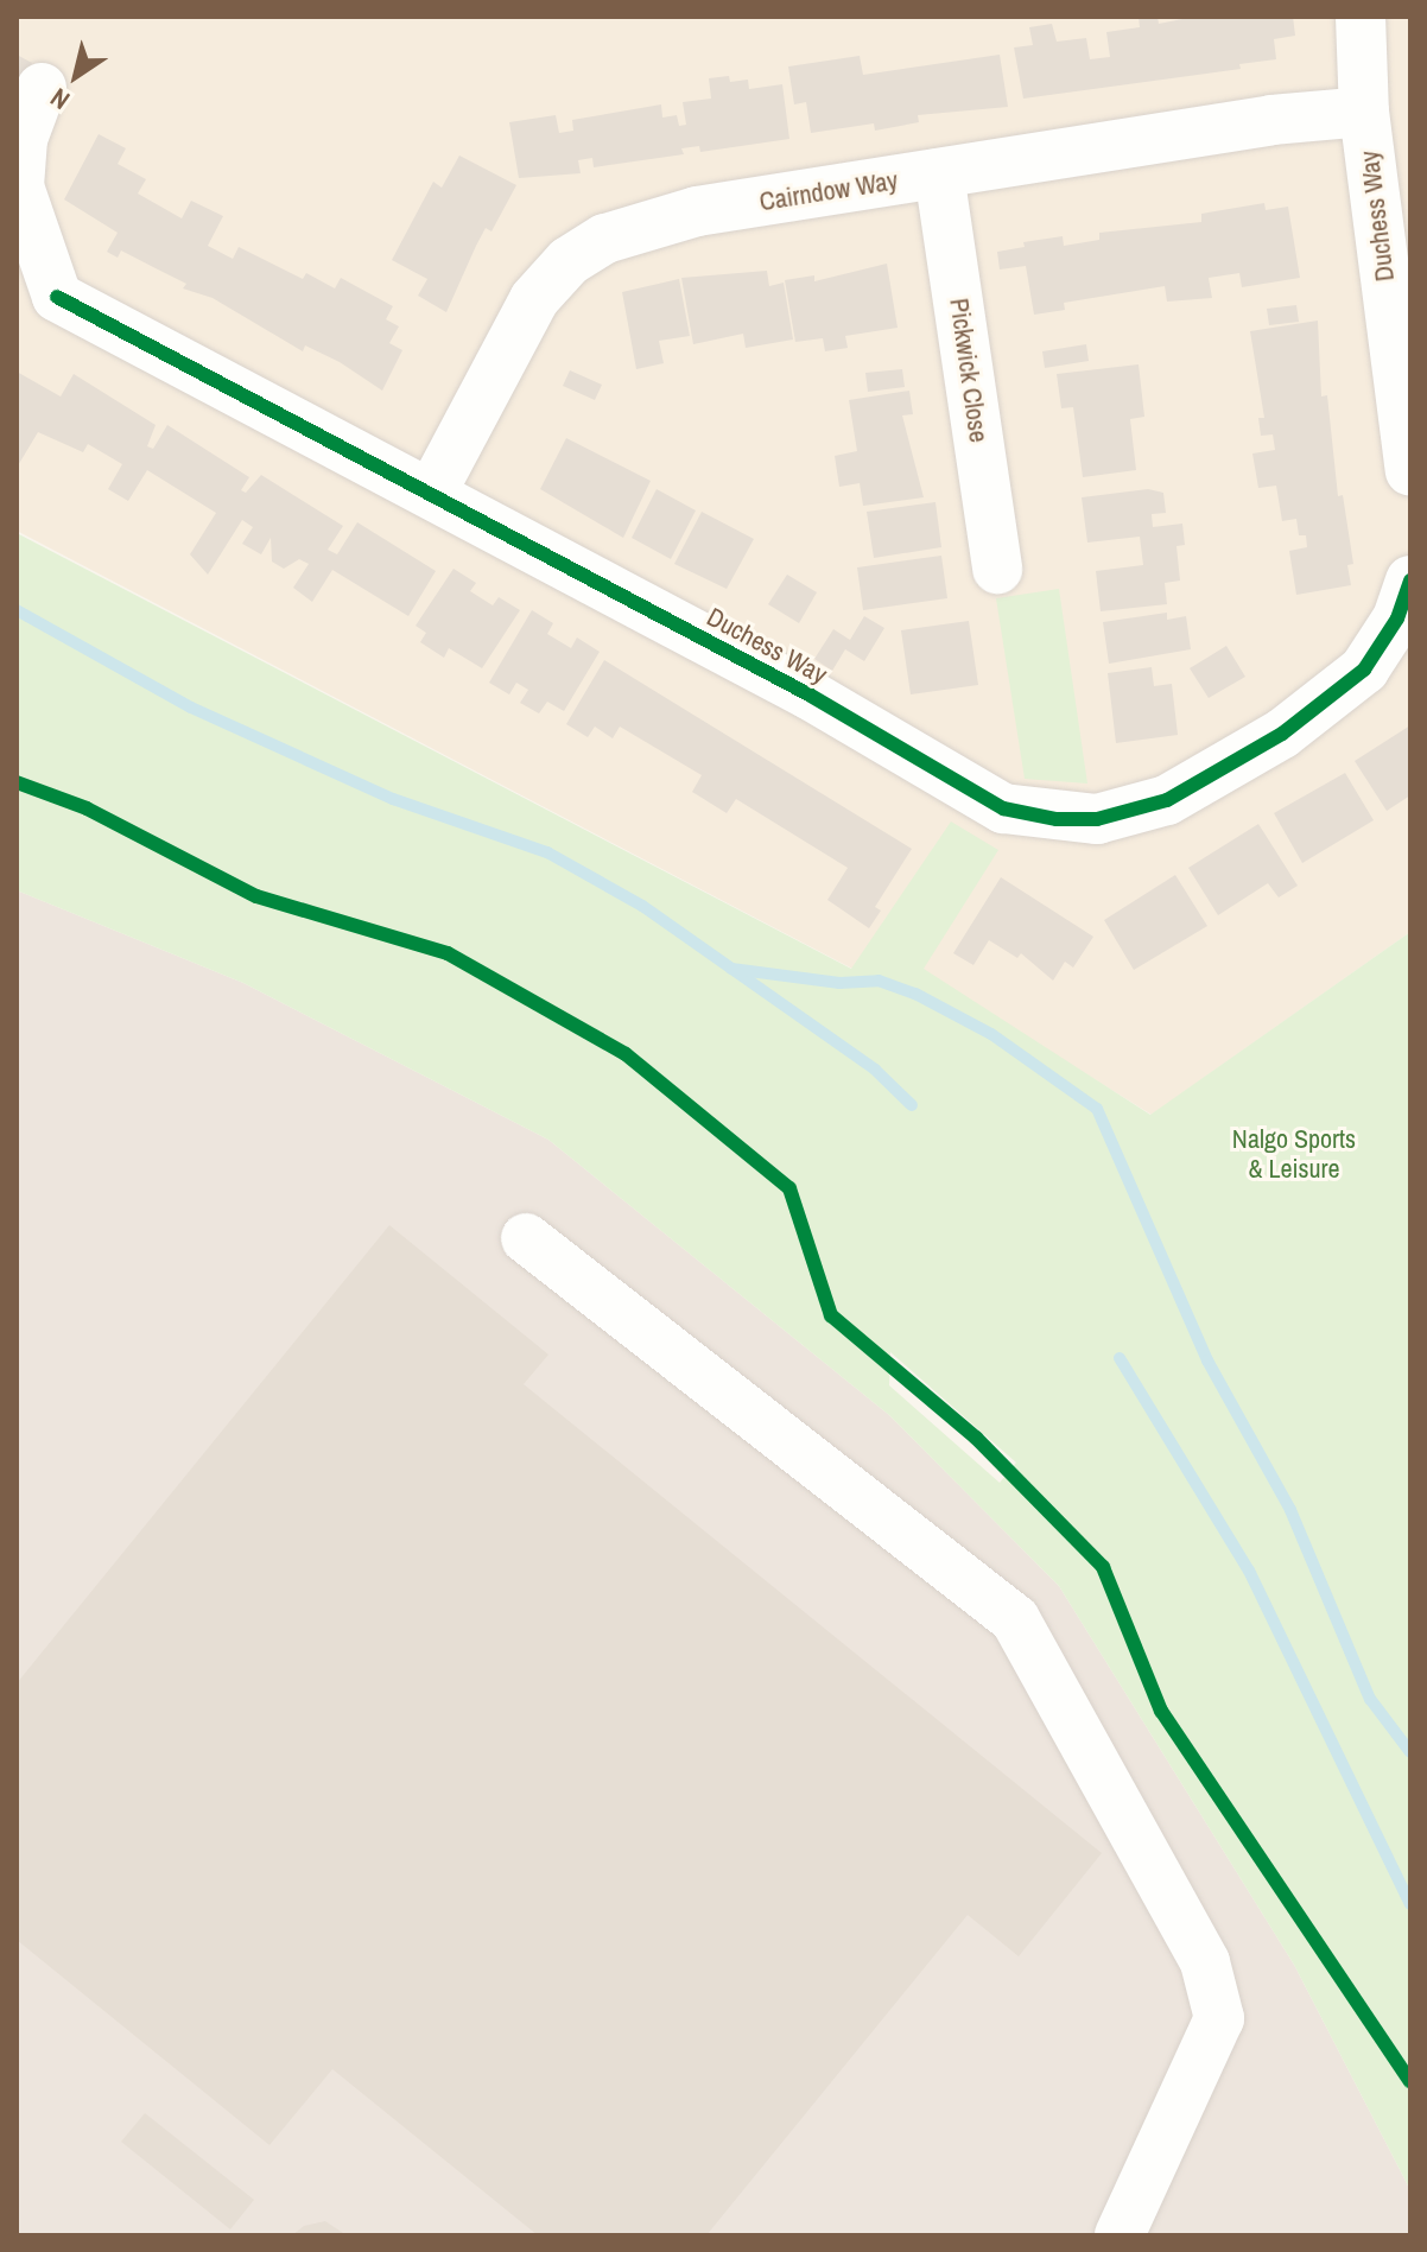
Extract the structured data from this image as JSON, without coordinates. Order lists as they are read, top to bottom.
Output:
{
  "streets": {
    "street": ["Cairndow Way", "Duchess Way", "Pickwick Close"]
  },
  "crossings": [
    ["Cairndow Way", "Duchess Way"],
    ["Cairndow Way", "Pickwick Close"]
  ],
  "parks": ["Nalgo Sports & Leisure"],
  "north": "bottom left"
}
